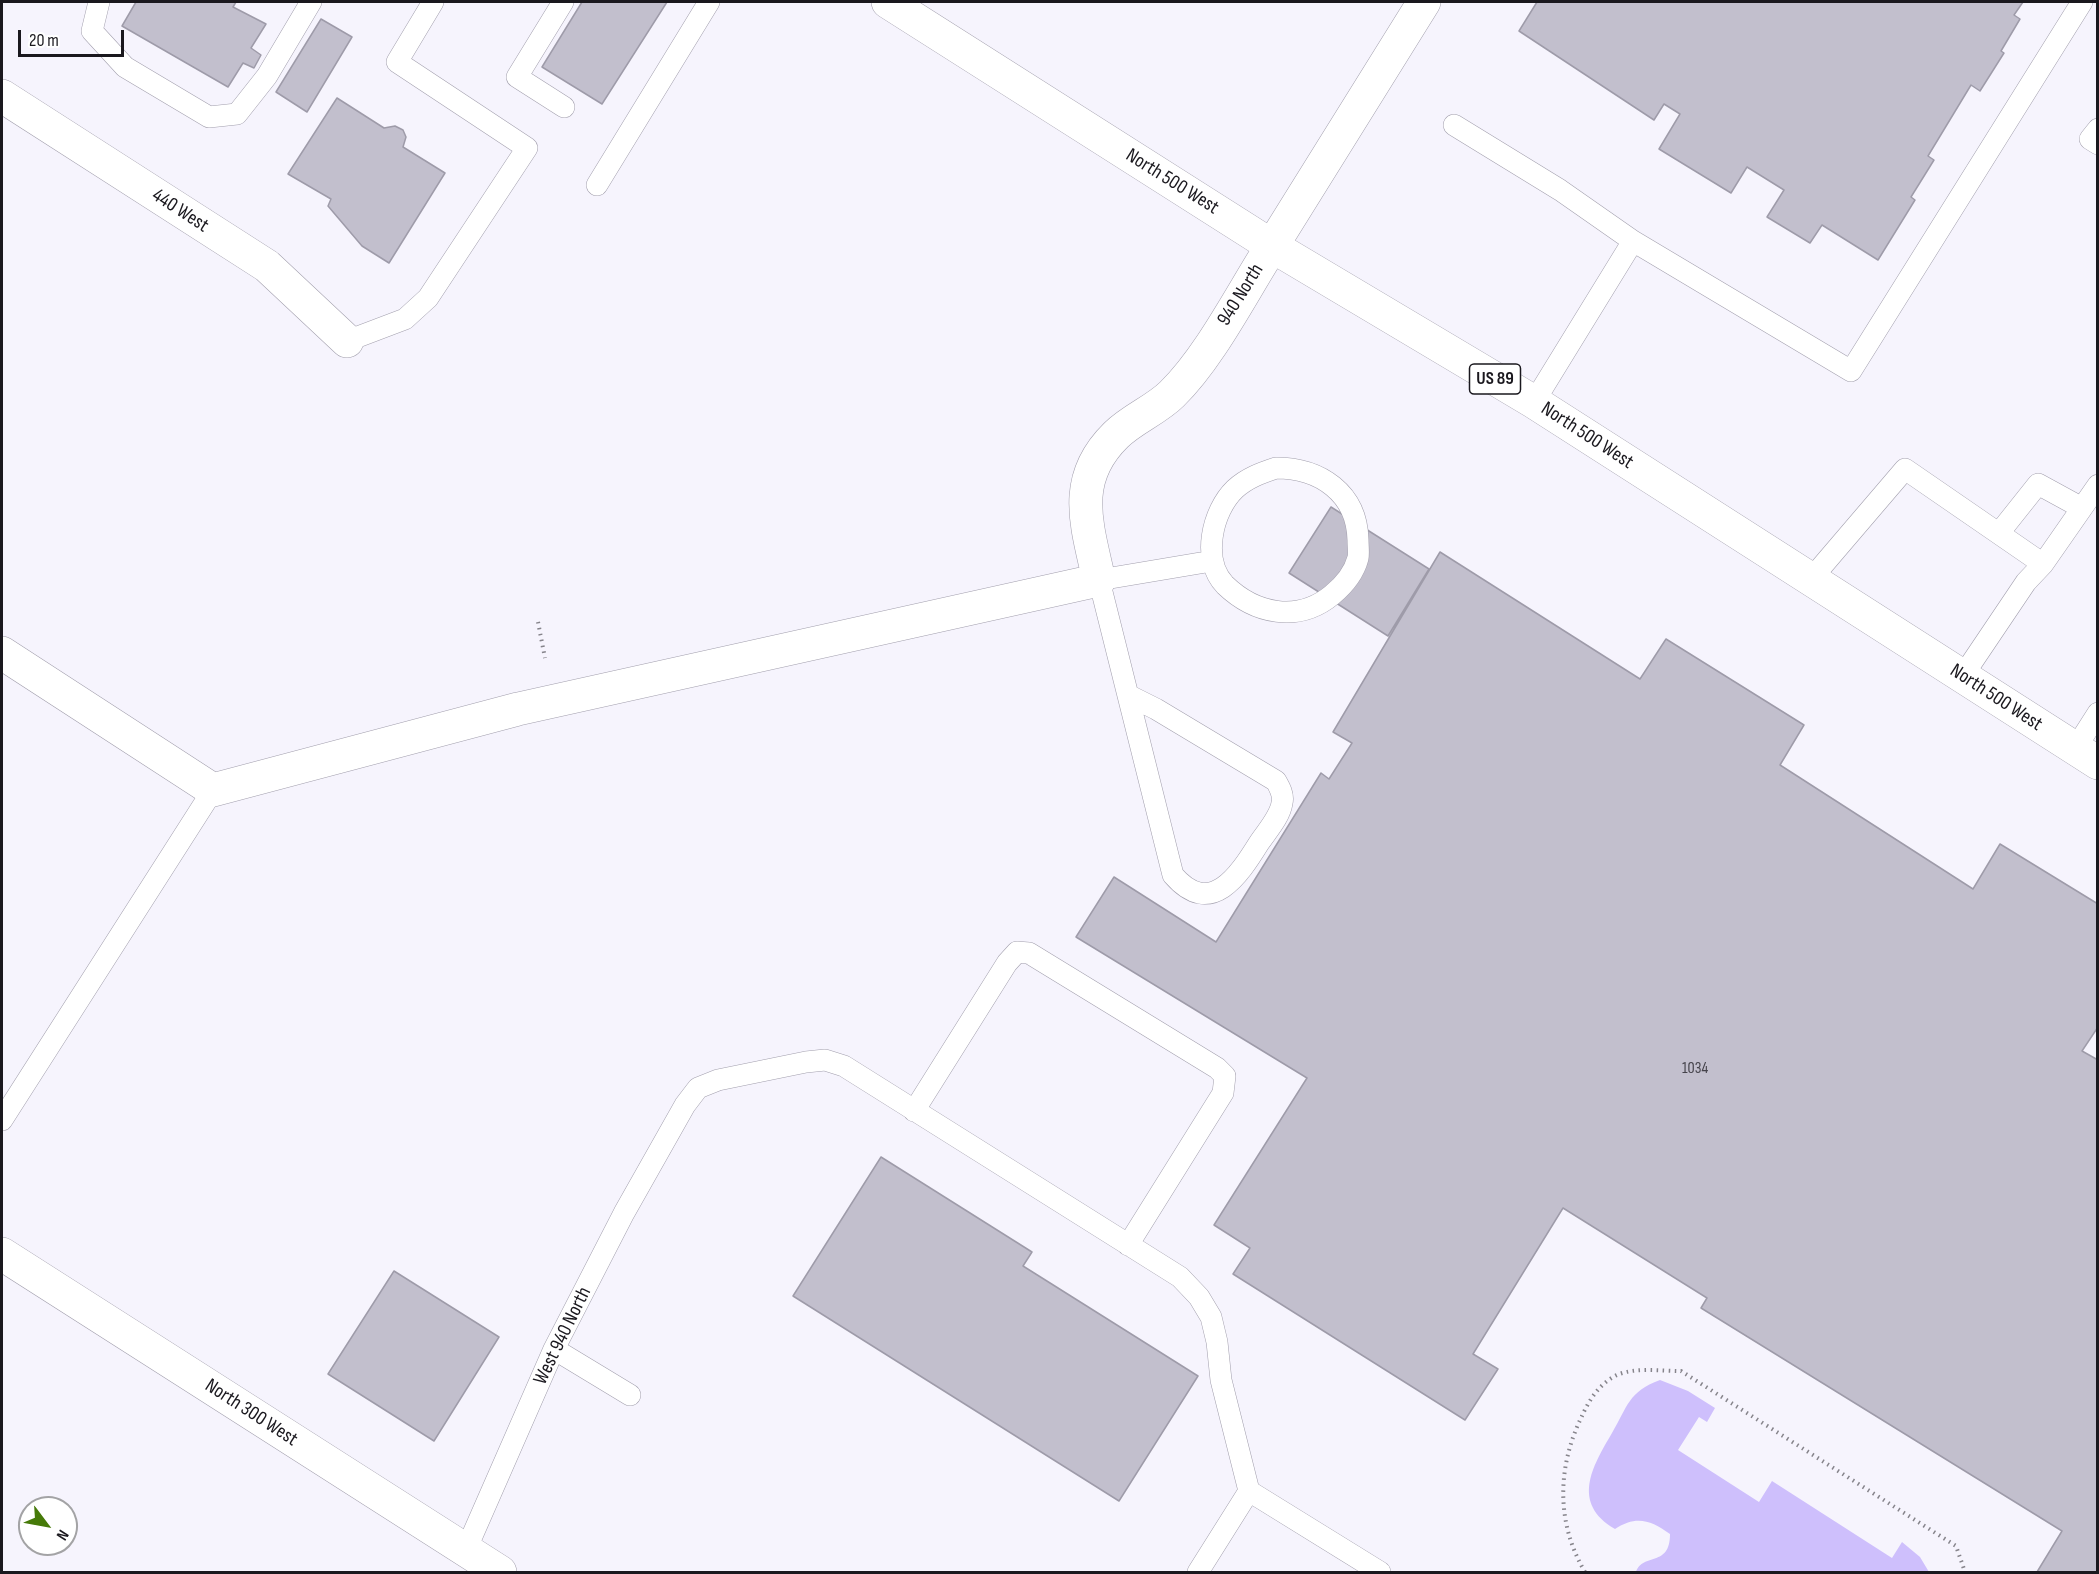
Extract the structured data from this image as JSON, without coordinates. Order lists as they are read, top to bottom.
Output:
{
  "streets": {
    "street": [
      "North 500 West",
      "440 West",
      "940 North",
      "US 89",
      "North 300 West"
    ],
    "lane": ["West 940 North"]
  },
  "crossings": [
    ["North 500 West", "940 North"],
    ["West 940 North", "North 300 West"]
  ],
  "house_numbers": ["1034"],
  "scale_bar": "20 m",
  "north": "bottom right"
}
